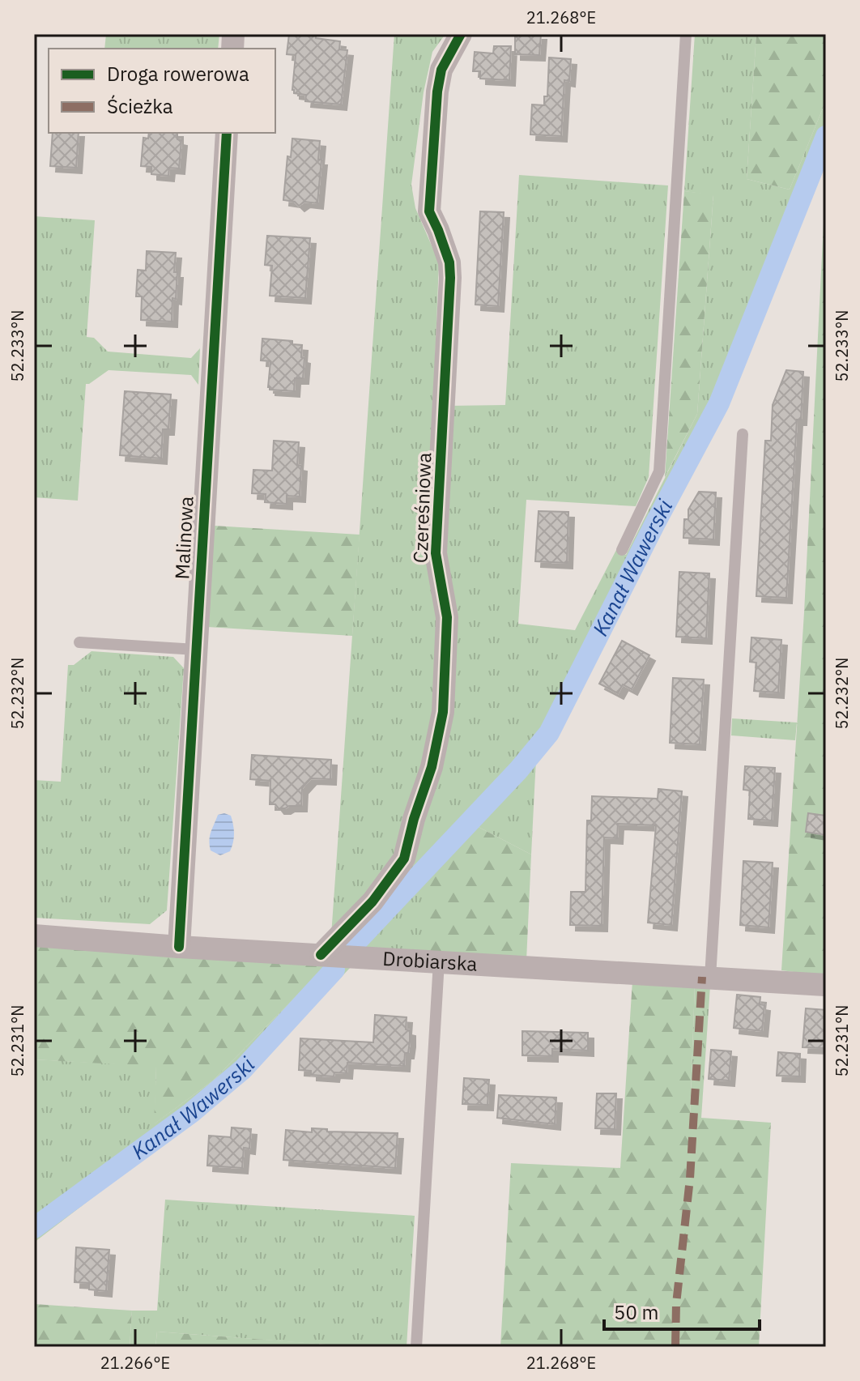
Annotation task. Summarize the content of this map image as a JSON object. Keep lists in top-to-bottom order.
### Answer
{
  "streets": {
    "street": ["Czereśniowa", "Malinowa", "Drobiarska"]
  },
  "crossings": [
    ["Czereśniowa", "Drobiarska"],
    ["Malinowa", "Drobiarska"]
  ],
  "water": ["Kanał Wawerski"],
  "legend": ["Droga rowerowa", "Ścieżka"],
  "scale_bar": "50 m",
  "coordinates": [
    "21.268°E",
    "52.233°N",
    "52.232°N",
    "52.231°N",
    "21.266°E"
  ]
}
